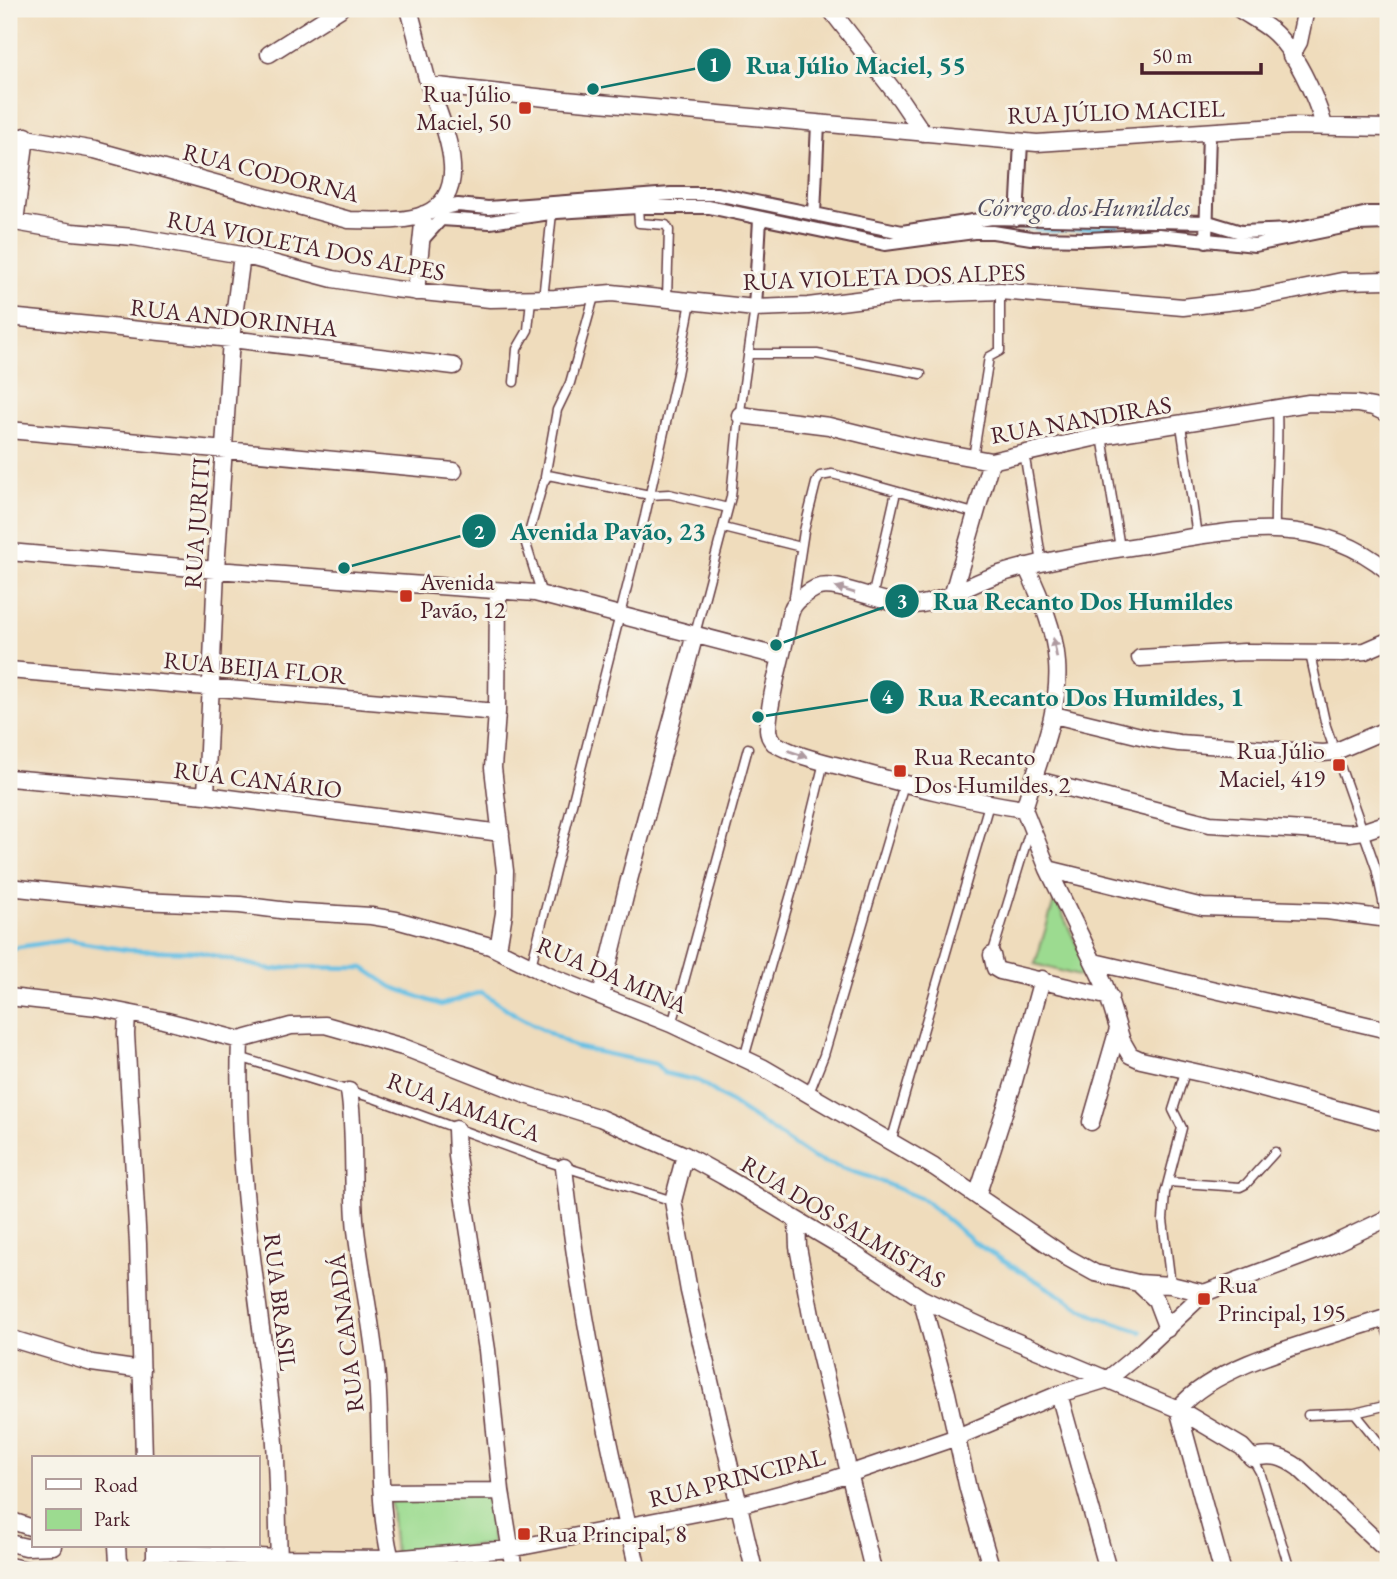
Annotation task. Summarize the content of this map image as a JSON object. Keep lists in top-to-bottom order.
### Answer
{
  "streets": {
    "street": [
      "RUA JÚLIO MACIEL",
      "RUA CODORNA",
      "RUA VIOLETA DOS ALPES",
      "RUA ANDORINHA",
      "RUA NANDIRAS",
      "RUA JURITI",
      "RUA BEIJA FLOR",
      "RUA CANÁRIO",
      "RUA DA MINA",
      "RUA DOS SALMISTAS",
      "RUA BRASIL",
      "RUA CANADÁ",
      "RUA PRINCIPAL"
    ],
    "lane": ["RUA JAMAICA"]
  },
  "crossings": [
    ["RUA VIOLETA DOS ALPES", "RUA JURITI"],
    ["RUA ANDORINHA", "RUA JURITI"],
    ["RUA JURITI", "RUA BEIJA FLOR"],
    ["RUA JURITI", "RUA CANÁRIO"],
    ["RUA JAMAICA", "RUA BRASIL"],
    ["RUA JAMAICA", "RUA CANADÁ"],
    ["RUA DOS SALMISTAS", "RUA BRASIL"],
    ["RUA DOS SALMISTAS", "RUA PRINCIPAL"],
    ["RUA BRASIL", "RUA PRINCIPAL"],
    ["RUA CANADÁ", "RUA PRINCIPAL"]
  ],
  "water": ["Córrego dos Humildes"],
  "places": {
    "other": [
      "Rua Júlio Maciel, 55",
      "Avenida Pavão, 23",
      "Rua Recanto Dos Humildes",
      "Rua Recanto Dos Humildes, 1"
    ],
    "transit": [
      "Rua Júlio Maciel, 50",
      "Avenida Pavão, 12",
      "Rua Júlio Maciel, 419",
      "Rua Recanto Dos Humildes, 2",
      "Rua Principal, 195",
      "Rua Principal, 8"
    ]
  },
  "legend": ["Road", "Park"],
  "scale_bar": "50 m"
}
